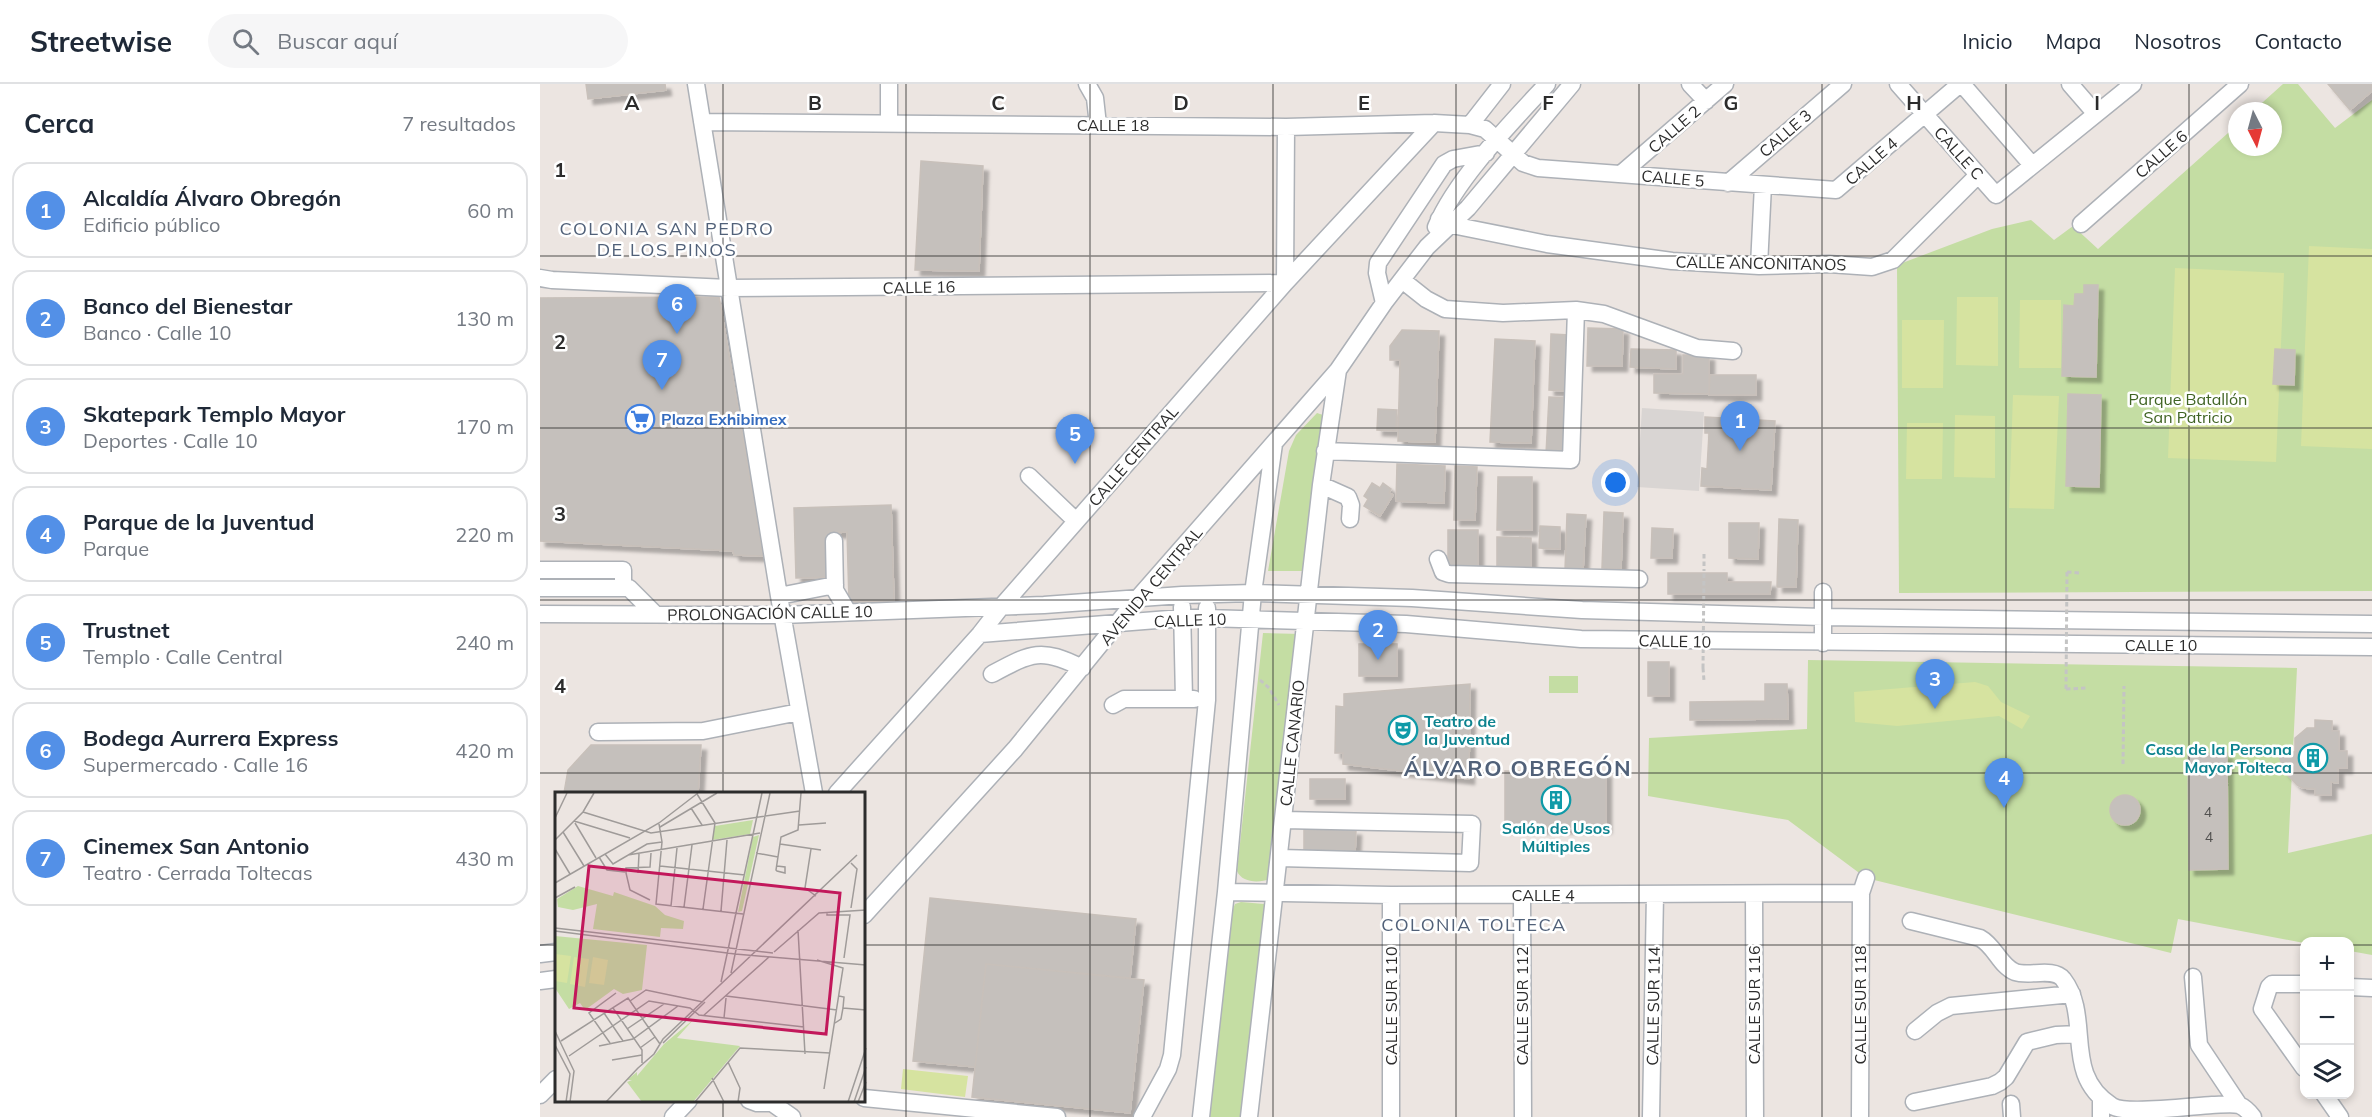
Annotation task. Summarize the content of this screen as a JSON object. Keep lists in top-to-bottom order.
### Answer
{
  "streets": {
    "street": [
      "CALLE 18",
      "CALLE 2",
      "CALLE 3",
      "CALLE C",
      "CALLE 6",
      "CALLE 4",
      "CALLE 5",
      "CALLE ANCONITANOS",
      "CALLE 16",
      "CALLE CENTRAL",
      "AVENIDA CENTRAL",
      "PROLONGACIÓN CALLE 10",
      "CALLE 10",
      "CALLE CANARIO",
      "CALLE SUR 116",
      "CALLE SUR 118",
      "CALLE SUR 110",
      "CALLE SUR 112",
      "CALLE SUR 114"
    ]
  },
  "crossings": [
    ["CALLE 18", "CALLE 5"],
    ["CALLE 18", "CALLE CENTRAL"],
    ["CALLE 18", "AVENIDA CENTRAL"],
    ["CALLE 2", "CALLE 5"],
    ["CALLE 3", "CALLE 5"],
    ["CALLE C", "CALLE 4"],
    ["CALLE C", "CALLE ANCONITANOS"],
    ["CALLE 4", "CALLE 5"],
    ["CALLE 4", "CALLE CANARIO"],
    ["CALLE 4", "CALLE SUR 116"],
    ["CALLE 4", "CALLE SUR 118"],
    ["CALLE 4", "CALLE SUR 110"],
    ["CALLE 4", "CALLE SUR 112"],
    ["CALLE 4", "CALLE SUR 114"],
    ["CALLE 5", "AVENIDA CENTRAL"],
    ["CALLE ANCONITANOS", "AVENIDA CENTRAL"],
    ["CALLE 16", "CALLE CENTRAL"],
    ["CALLE CENTRAL", "PROLONGACIÓN CALLE 10"],
    ["CALLE CENTRAL", "CALLE 10"],
    ["AVENIDA CENTRAL", "CALLE 10"],
    ["AVENIDA CENTRAL", "CALLE CANARIO"],
    ["PROLONGACIÓN CALLE 10", "CALLE 10"],
    ["CALLE 10", "CALLE CANARIO"]
  ],
  "districts": ["COLONIA SAN PEDRO DE LOS PINOS", "ÁLVARO OBREGÓN", "COLONIA TOLTECA"],
  "parks": ["Parque Batallón San Patricio"],
  "places": {
    "supermarket": ["Plaza Exhibimex"],
    "theatre": ["Teatro de la Juventud"],
    "building": ["Casa de la Persona Mayor Tolteca", "Salón de Usos Múltiples"]
  },
  "house_numbers": ["4", "4"],
  "north": "bottom",
  "page": {
    "header": "Streetwise",
    "search": "Buscar aquí",
    "nav": [
      "Inicio",
      "Mapa",
      "Nosotros",
      "Contacto"
    ],
    "heading": ["Cerca", "7 resultados"],
    "list": [
      {
        "mark": "1",
        "name": "Alcaldía Álvaro Obregón",
        "note": "Edificio público",
        "value": "60 m"
      },
      {
        "mark": "2",
        "name": "Banco del Bienestar",
        "note": "Banco · Calle 10",
        "value": "130 m"
      },
      {
        "mark": "3",
        "name": "Skatepark Templo Mayor",
        "note": "Deportes · Calle 10",
        "value": "170 m"
      },
      {
        "mark": "4",
        "name": "Parque de la Juventud",
        "note": "Parque",
        "value": "220 m"
      },
      {
        "mark": "5",
        "name": "Trustnet",
        "note": "Templo · Calle Central",
        "value": "240 m"
      },
      {
        "mark": "6",
        "name": "Bodega Aurrera Express",
        "note": "Supermercado · Calle 16",
        "value": "420 m"
      },
      {
        "mark": "7",
        "name": "Cinemex San Antonio",
        "note": "Teatro · Cerrada Toltecas",
        "value": "430 m"
      }
    ],
    "pins": [
      "6",
      "7",
      "1",
      "5",
      "2",
      "3",
      "4"
    ],
    "map_buttons": ["+", "−"]
  },
  "grid": {
    "columns": [
      "A",
      "B",
      "C",
      "D",
      "E",
      "F",
      "G",
      "H",
      "I"
    ],
    "rows": [
      "1",
      "2",
      "3",
      "4"
    ]
  }
}
